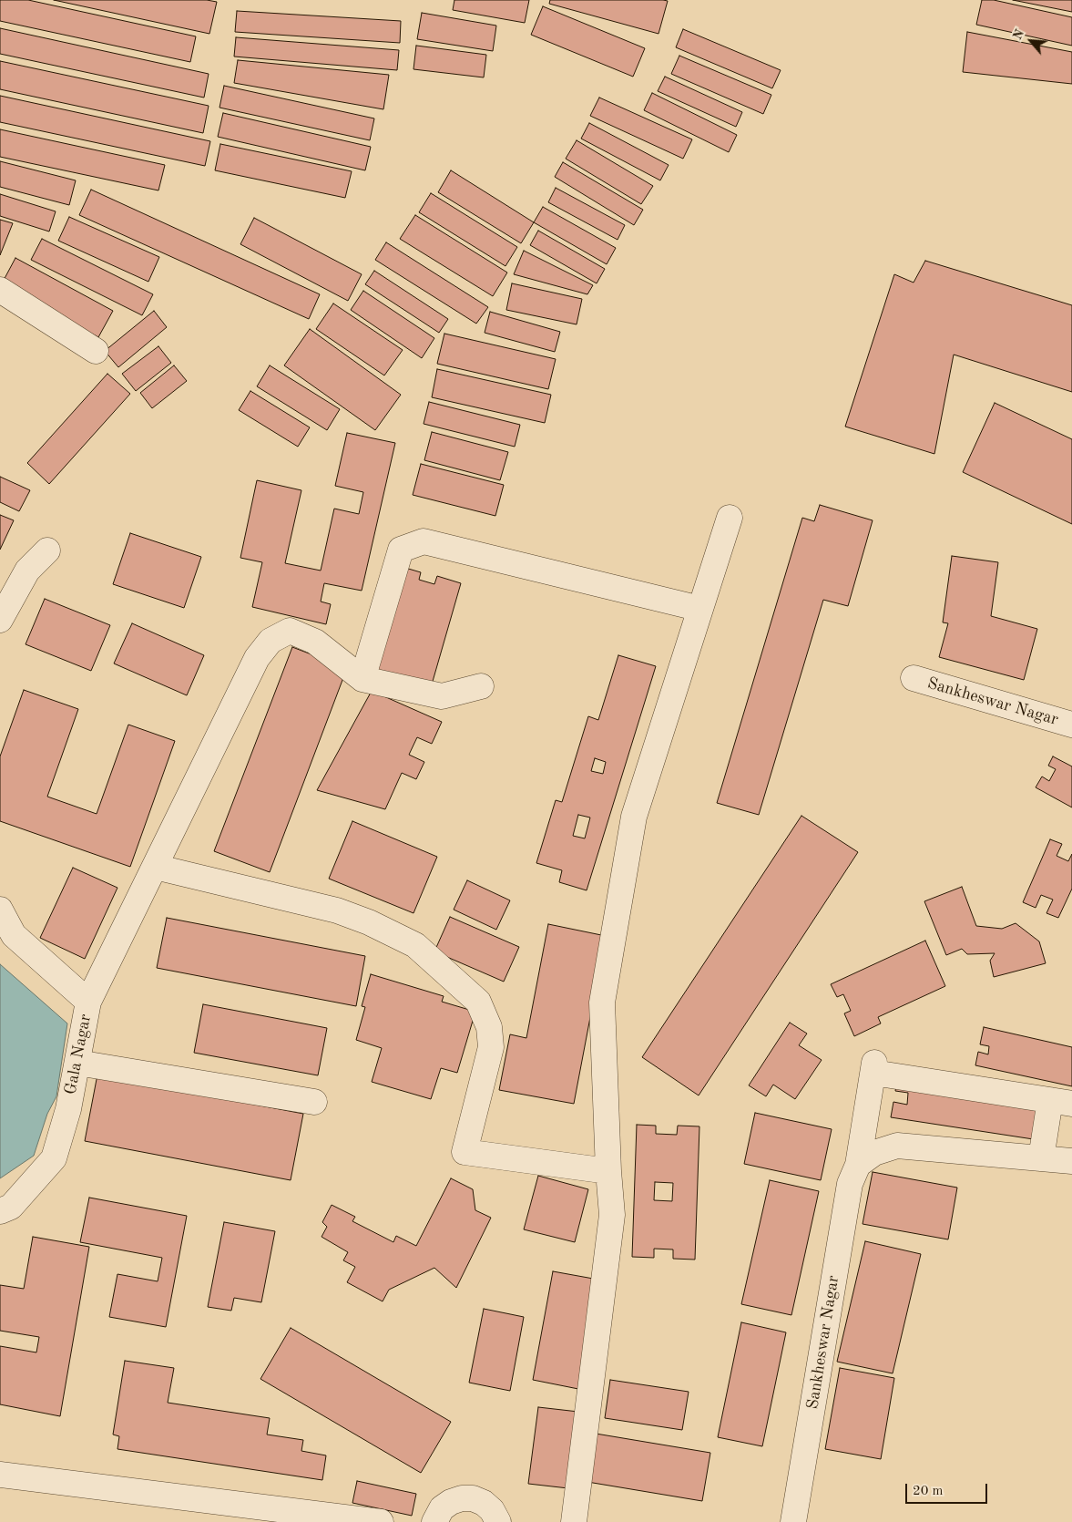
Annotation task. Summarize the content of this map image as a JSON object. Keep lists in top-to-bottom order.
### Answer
{
  "streets": {
    "street": ["Sankheswar Nagar", "Gala Nagar"]
  },
  "scale_bar": "20 m",
  "north": "top left"
}
